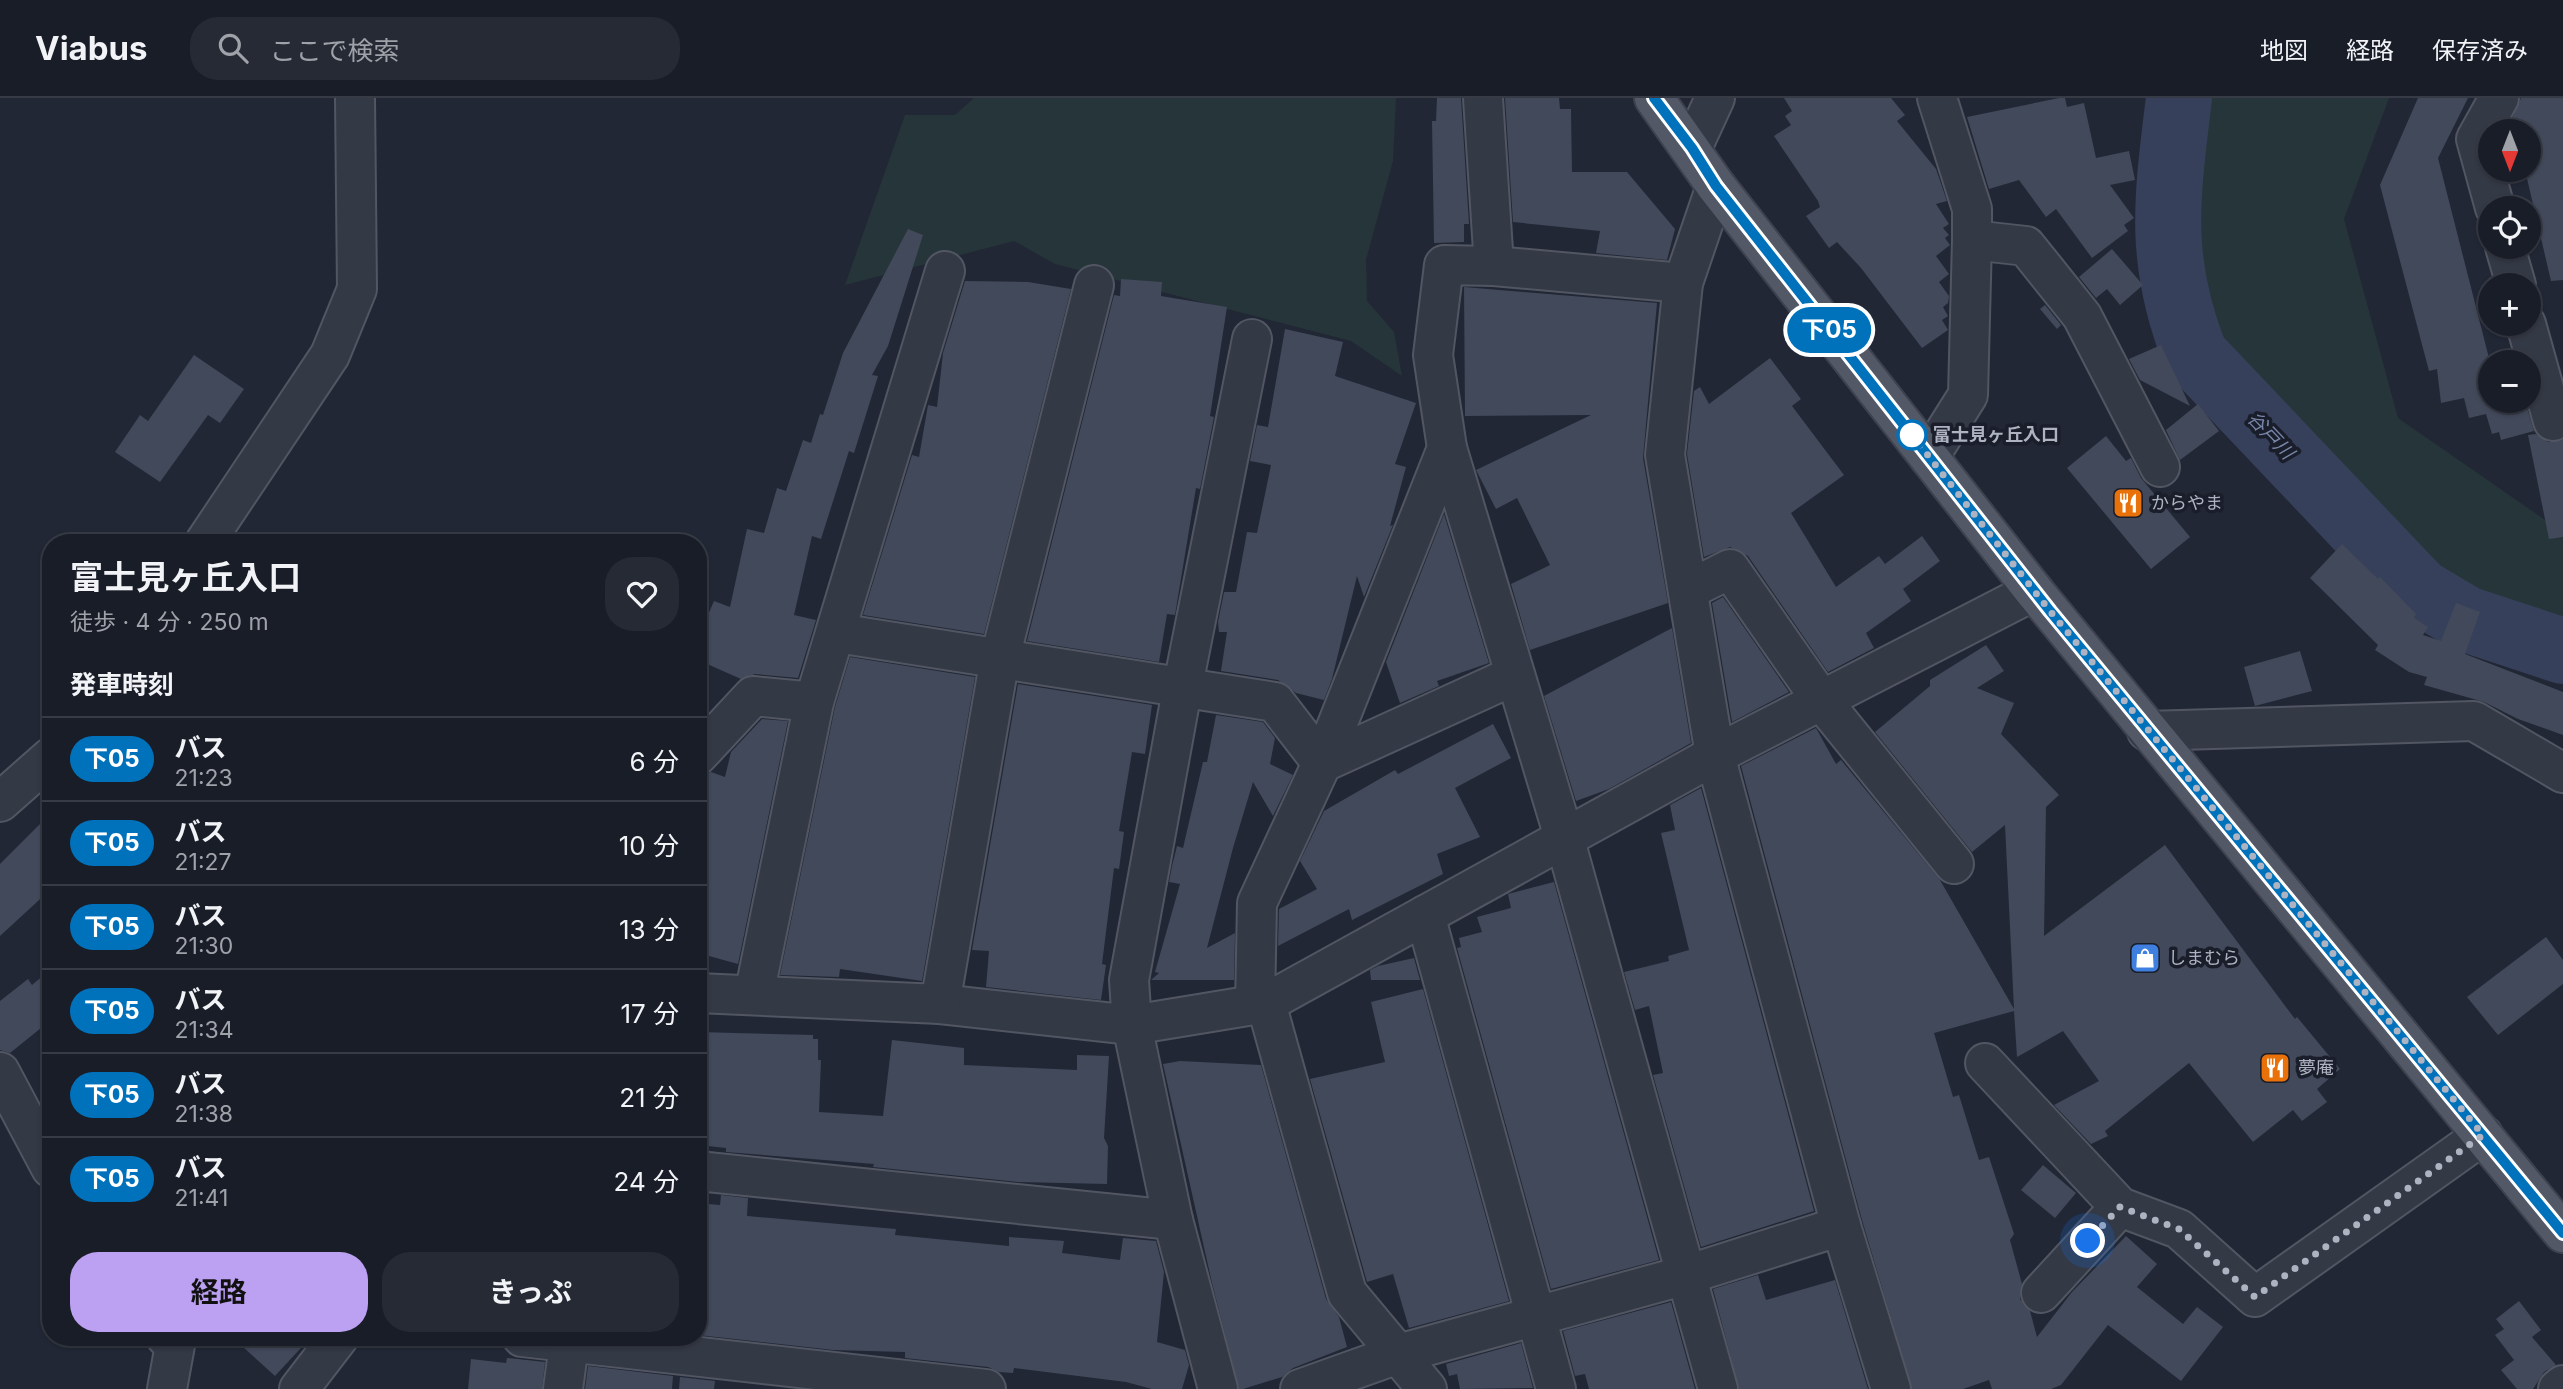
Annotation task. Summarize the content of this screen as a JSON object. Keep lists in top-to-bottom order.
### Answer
{
  "water": ["谷戸川"],
  "places": {
    "other": ["富士見ヶ丘入口"],
    "restaurant": ["からやま", "夢庵"],
    "shop": ["しまむら"]
  },
  "lines": ["bus line 下05"],
  "north": "bottom",
  "page": {
    "header": "Viabus",
    "search": "ここで検索",
    "nav": ["地図", "経路", "保存済み"],
    "on_map": "下05",
    "map_buttons": ["+", "−"],
    "heading": [
      ["富士見ヶ丘入口", "徒歩 · 4 分 · 250 m"],
      "発車時刻"
    ],
    "list": [
      {
        "mark": "下05",
        "name": "バス",
        "note": "21:23",
        "value": "6 分"
      },
      {
        "mark": "下05",
        "name": "バス",
        "note": "21:27",
        "value": "10 分"
      },
      {
        "mark": "下05",
        "name": "バス",
        "note": "21:30",
        "value": "13 分"
      },
      {
        "mark": "下05",
        "name": "バス",
        "note": "21:34",
        "value": "17 分"
      },
      {
        "mark": "下05",
        "name": "バス",
        "note": "21:38",
        "value": "21 分"
      },
      {
        "mark": "下05",
        "name": "バス",
        "note": "21:41",
        "value": "24 分"
      }
    ],
    "buttons": ["経路", "きっぷ"]
  }
}
